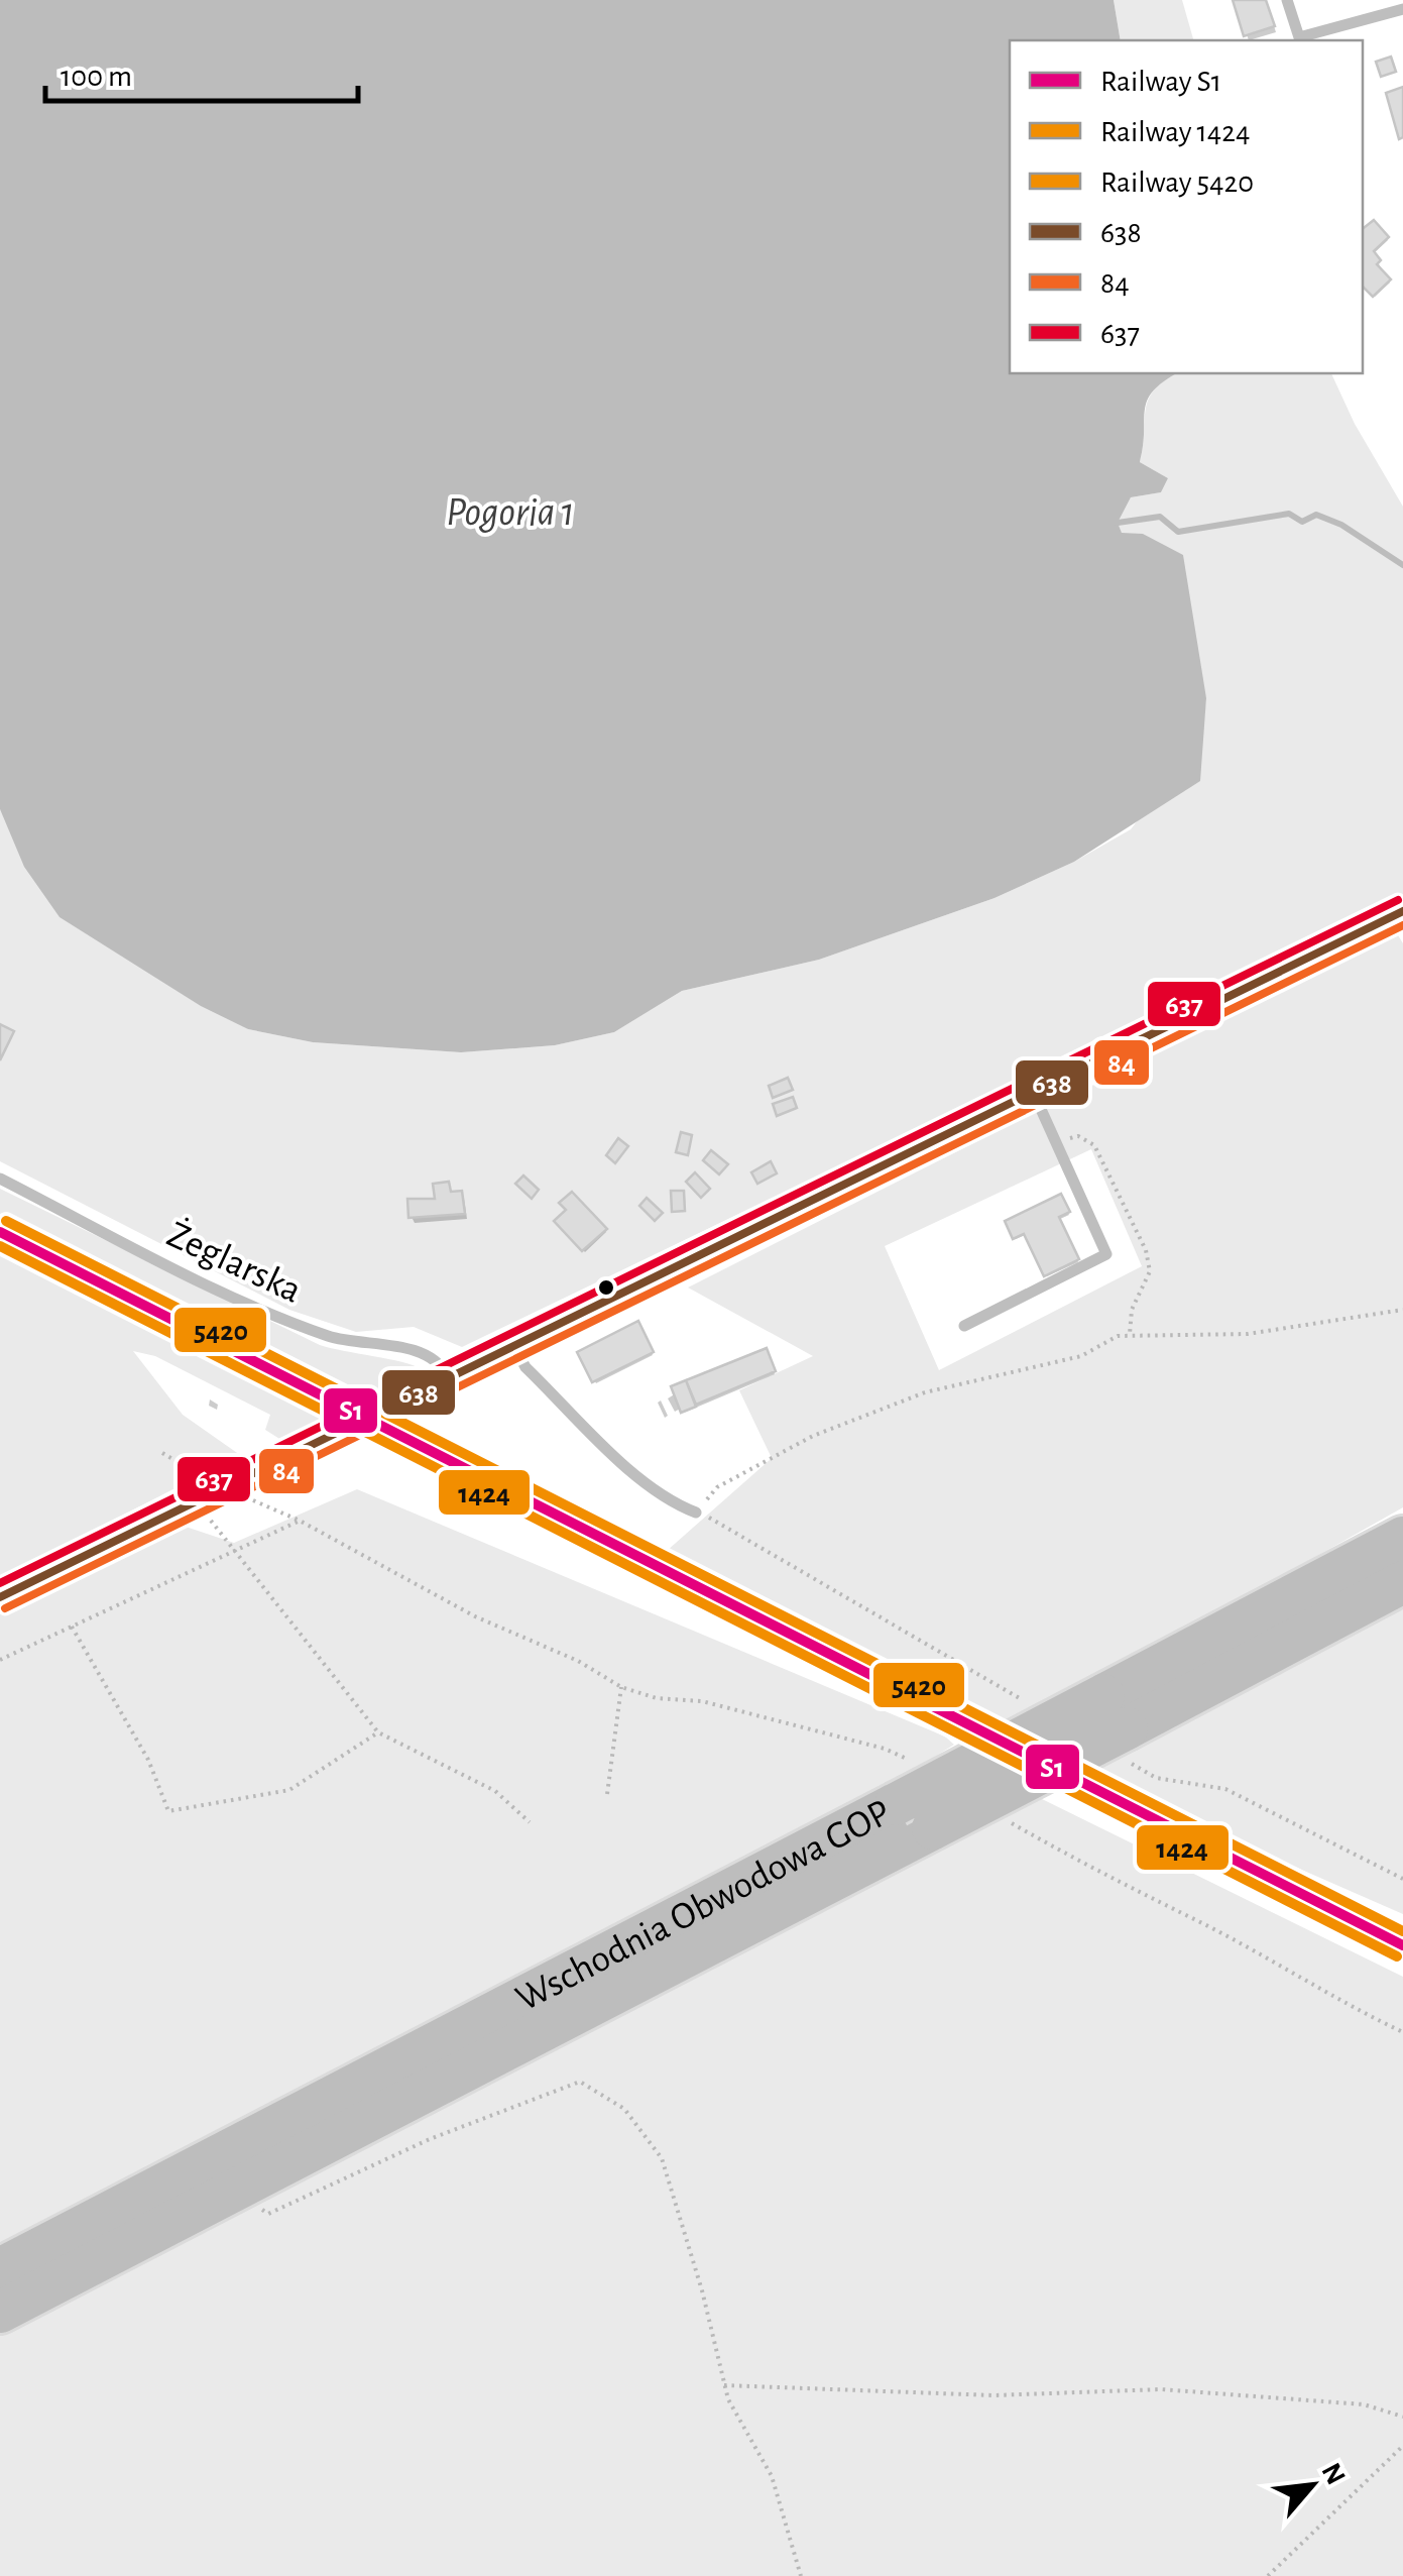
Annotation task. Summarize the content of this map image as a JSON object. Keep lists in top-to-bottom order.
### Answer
{
  "streets": {
    "highway": ["Wschodnia Obwodowa GOP"],
    "lane": ["Żeglarska"]
  },
  "water": ["Pogoria 1"],
  "lines": [
    "transit line 637",
    "transit line 638",
    "transit line 84",
    "rail line 5420",
    "rail line S1",
    "rail line 1424"
  ],
  "legend": [
    "Railway S1",
    "Railway 1424",
    "Railway 5420",
    "638",
    "84",
    "637"
  ],
  "scale_bar": "100 m",
  "north": "top right"
}
